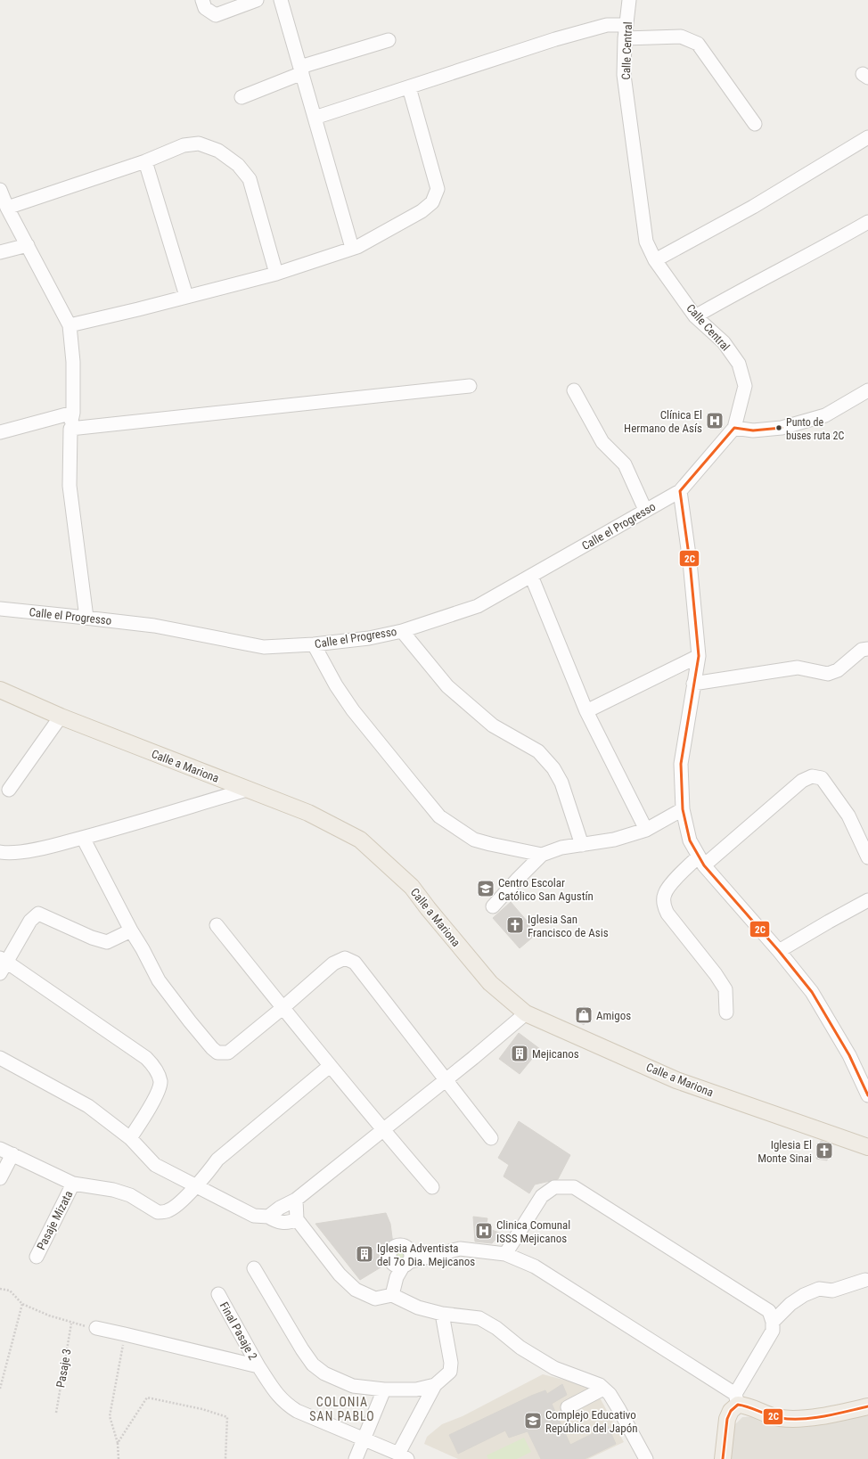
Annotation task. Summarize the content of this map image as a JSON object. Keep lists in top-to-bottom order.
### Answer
{
  "streets": {
    "main road": ["Calle a Mariona"],
    "street": [
      "Calle Central",
      "Calle el Progresso",
      "Pasaje Mizata",
      "Final Pasaje 2"
    ],
    "path": ["Pasaje 3"]
  },
  "crossings": [
    ["Calle Central", "Calle el Progresso"]
  ],
  "districts": ["COLONIA SAN PABLO"],
  "places": {
    "hospital": ["Clínica El Hermano de Asís", "Clinica Comunal ISSS Mejicanos"],
    "other": ["Punto de buses ruta 2C"],
    "school or university": ["Centro Escolar Católico San Agustín", "Complejo Educativo República del Japón"],
    "church": ["Iglesia San Francisco de Asis", "Iglesia El Monte Sinai"],
    "shop": ["Amigos"],
    "building": ["Mejicanos", "Iglesia Adventista del 7o Dia. Mejicanos"]
  },
  "lines": ["transit line 2C"]
}
